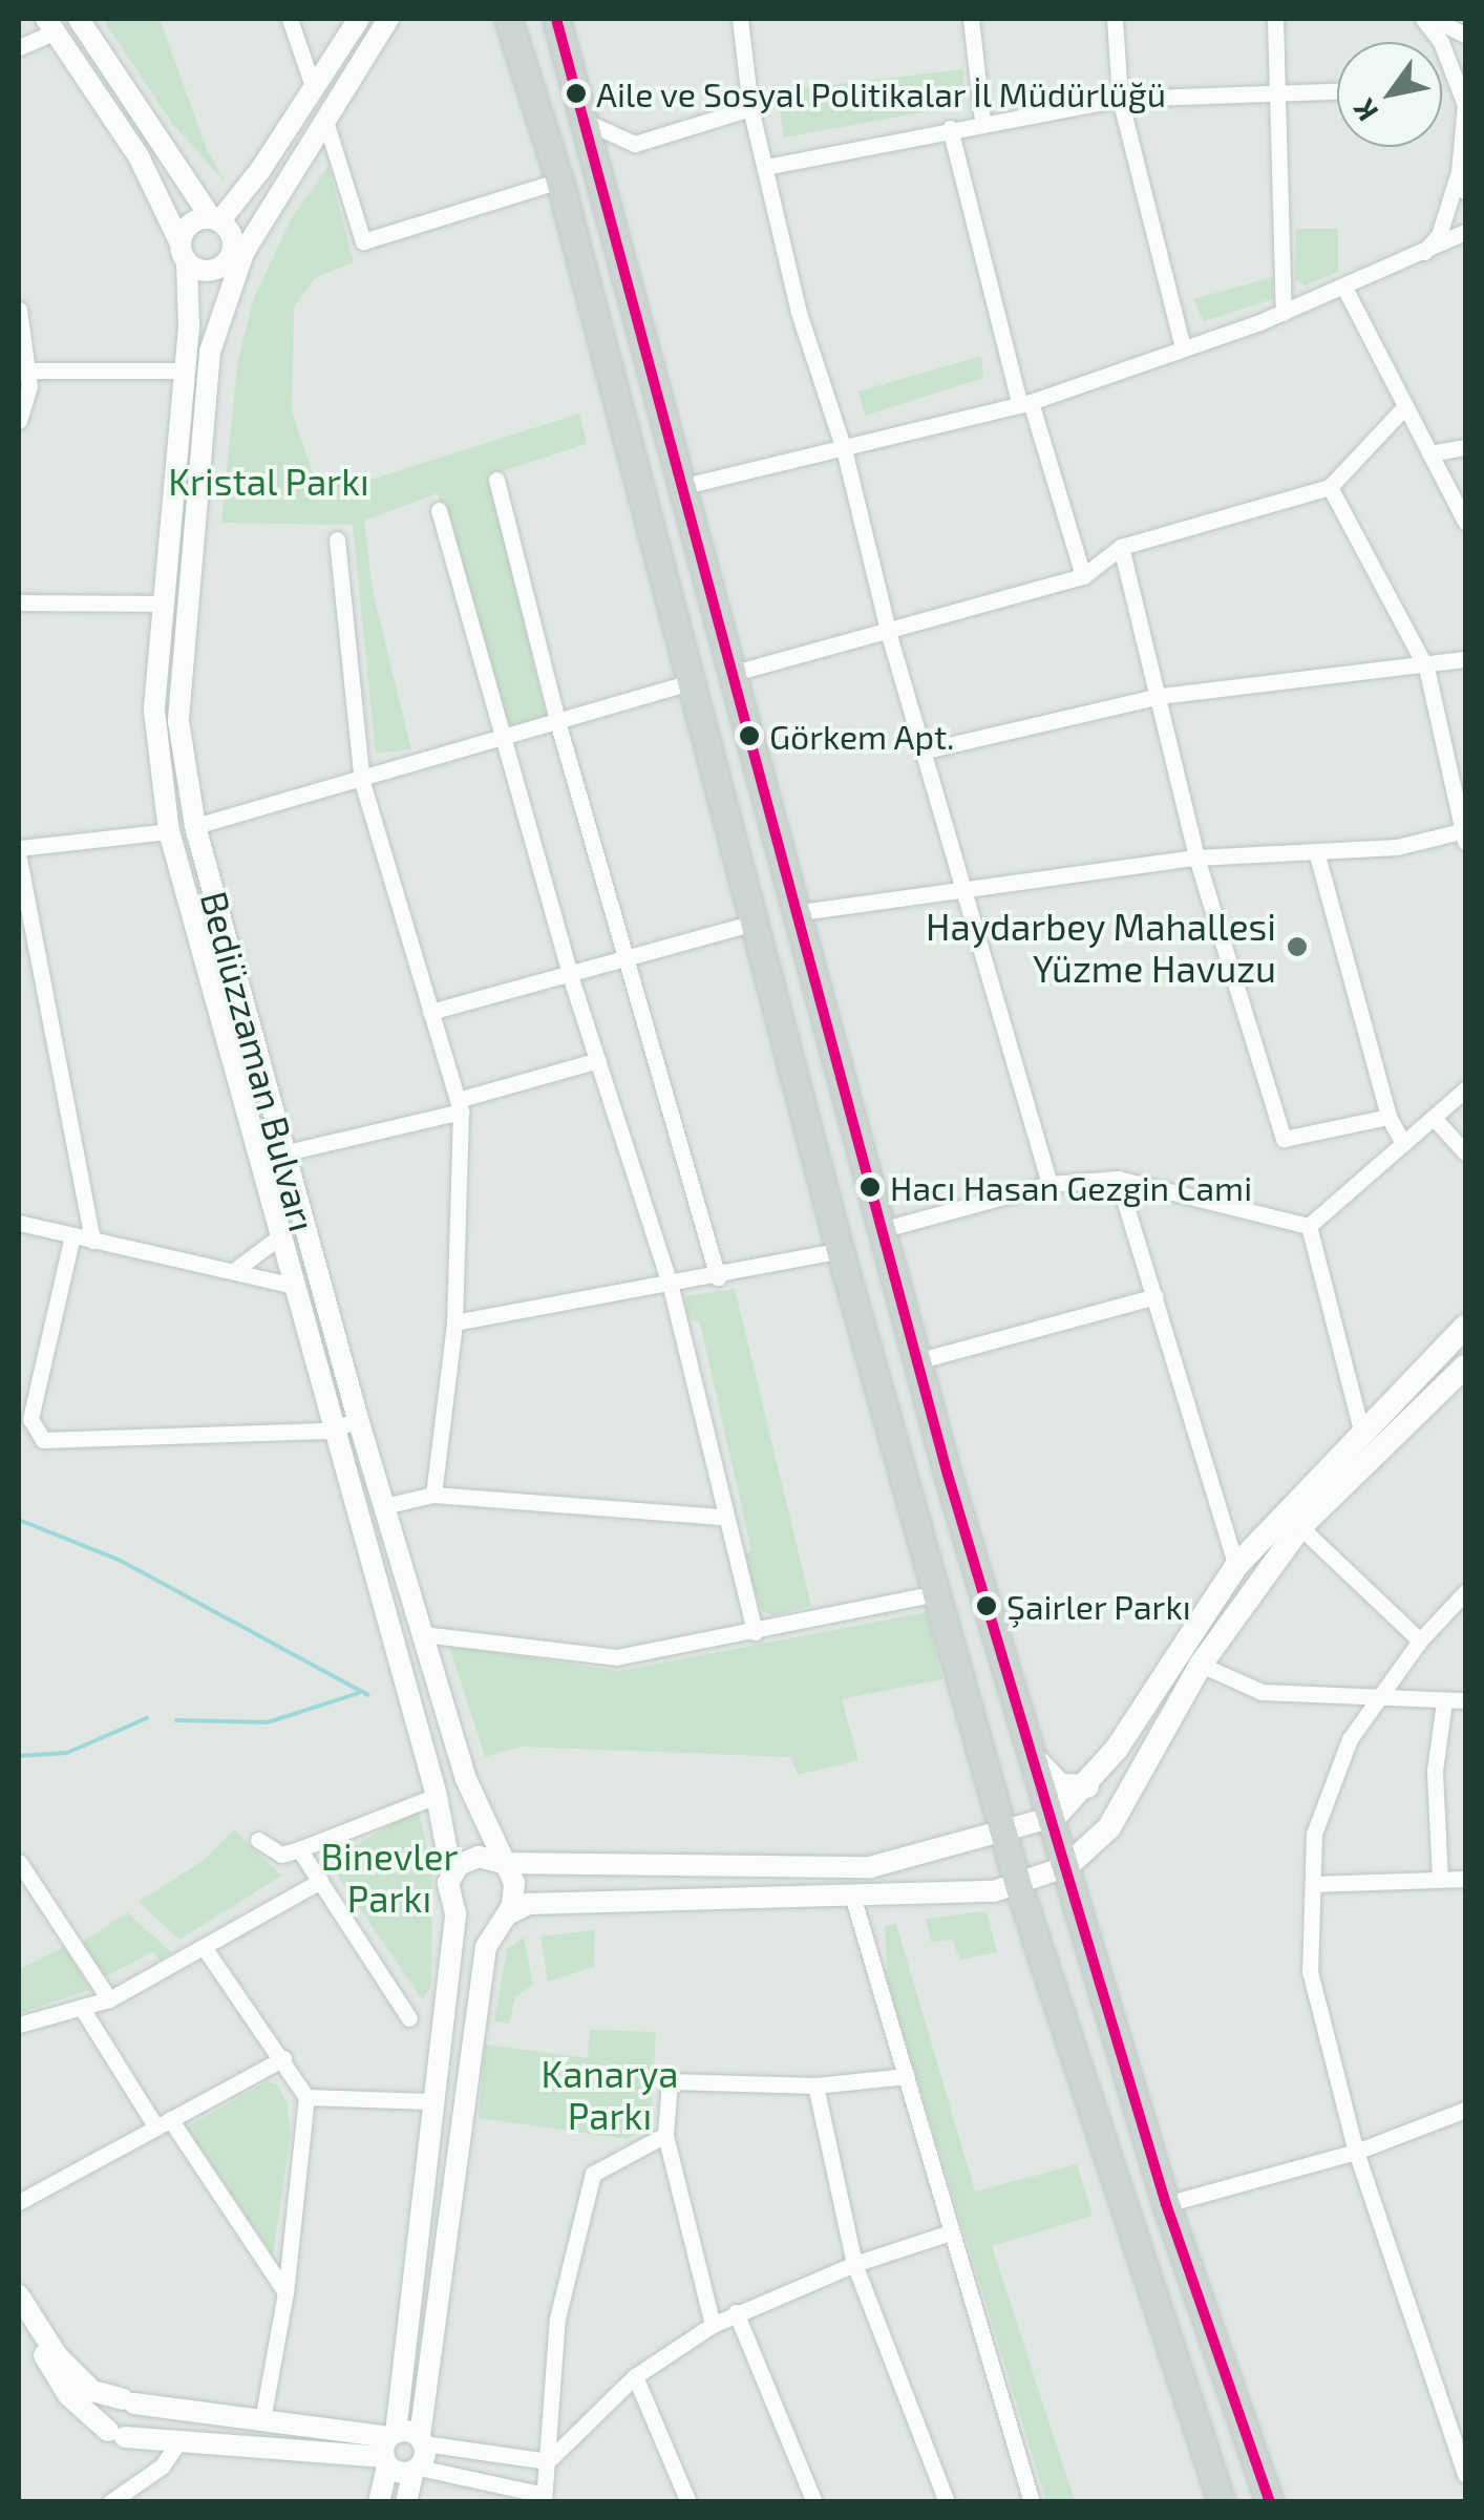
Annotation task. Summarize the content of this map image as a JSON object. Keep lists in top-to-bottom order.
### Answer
{
  "streets": {
    "street": ["Bediüzzaman Bulvarı"]
  },
  "parks": ["Kristal Parkı", "Binevler Parkı", "Kanarya Parkı"],
  "places": [
    "Aile ve Sosyal Politikalar İl Müdürlüğü",
    "Görkem Apt.",
    "Haydarbey Mahallesi Yüzme Havuzu",
    "Hacı Hasan Gezgin Cami",
    "Şairler Parkı"
  ],
  "north": "bottom left"
}
